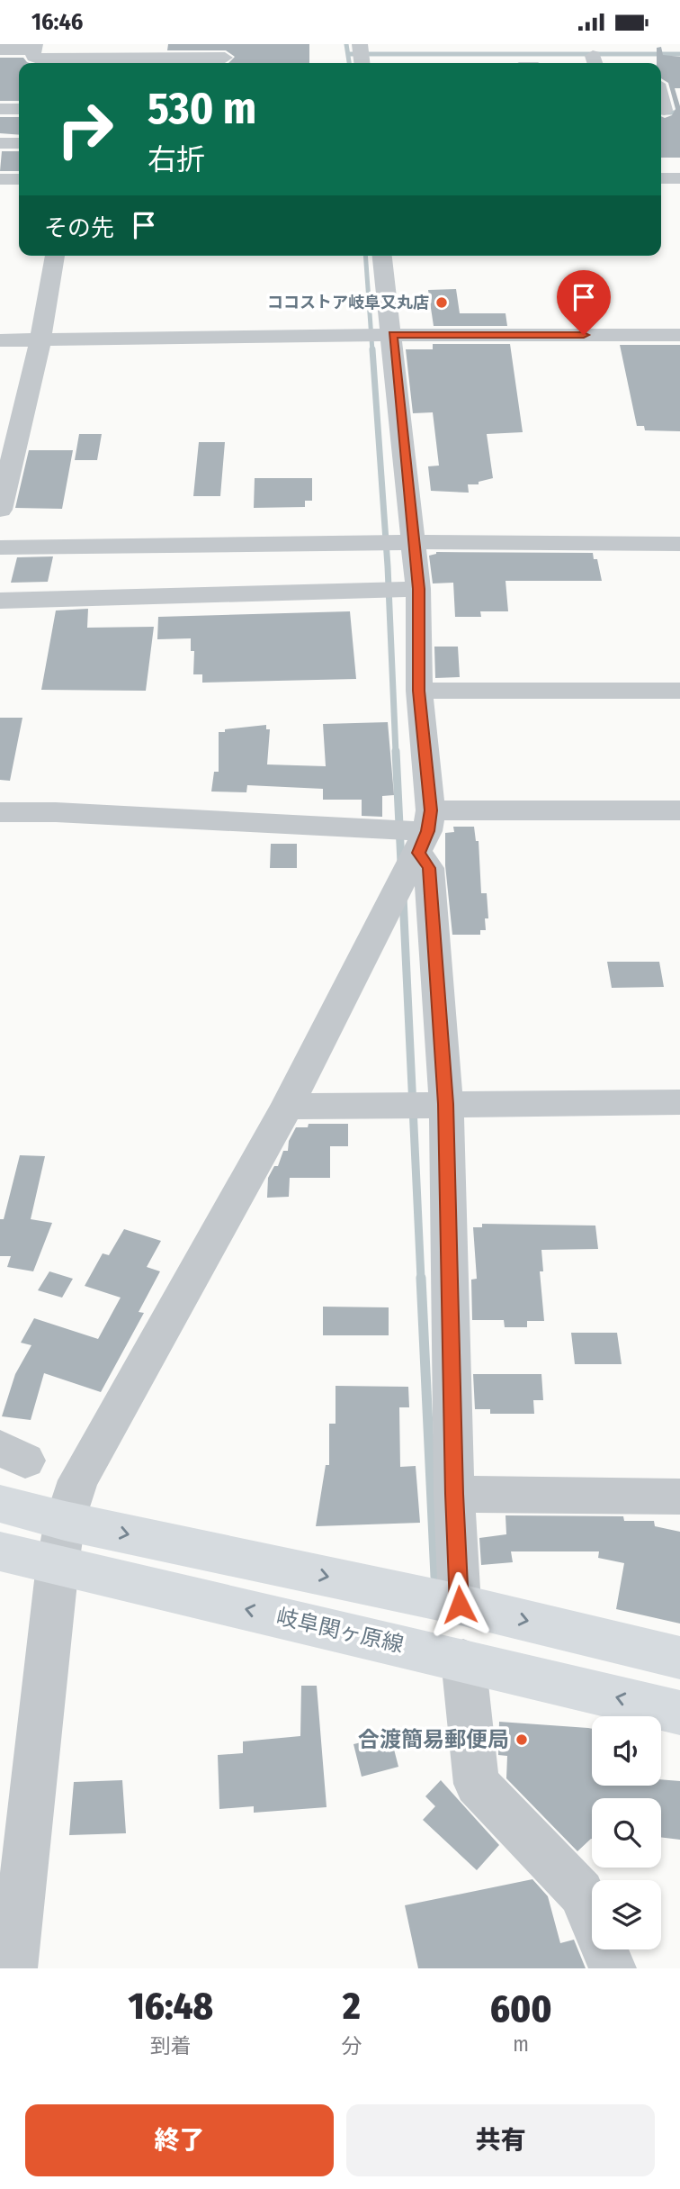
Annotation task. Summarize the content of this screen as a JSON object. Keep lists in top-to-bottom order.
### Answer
{
  "streets": {
    "main road": ["岐阜関ヶ原線"]
  },
  "places": ["ココストア岐阜又丸店", "合渡簡易郵便局"],
  "page": {
    "status": "16:46",
    "turn": ["530 m", "右折"],
    "then": "その先",
    "eta": [
      "16:48",
      "到着",
      "2",
      "分",
      "600",
      "m"
    ],
    "buttons": ["終了", "共有"]
  }
}
